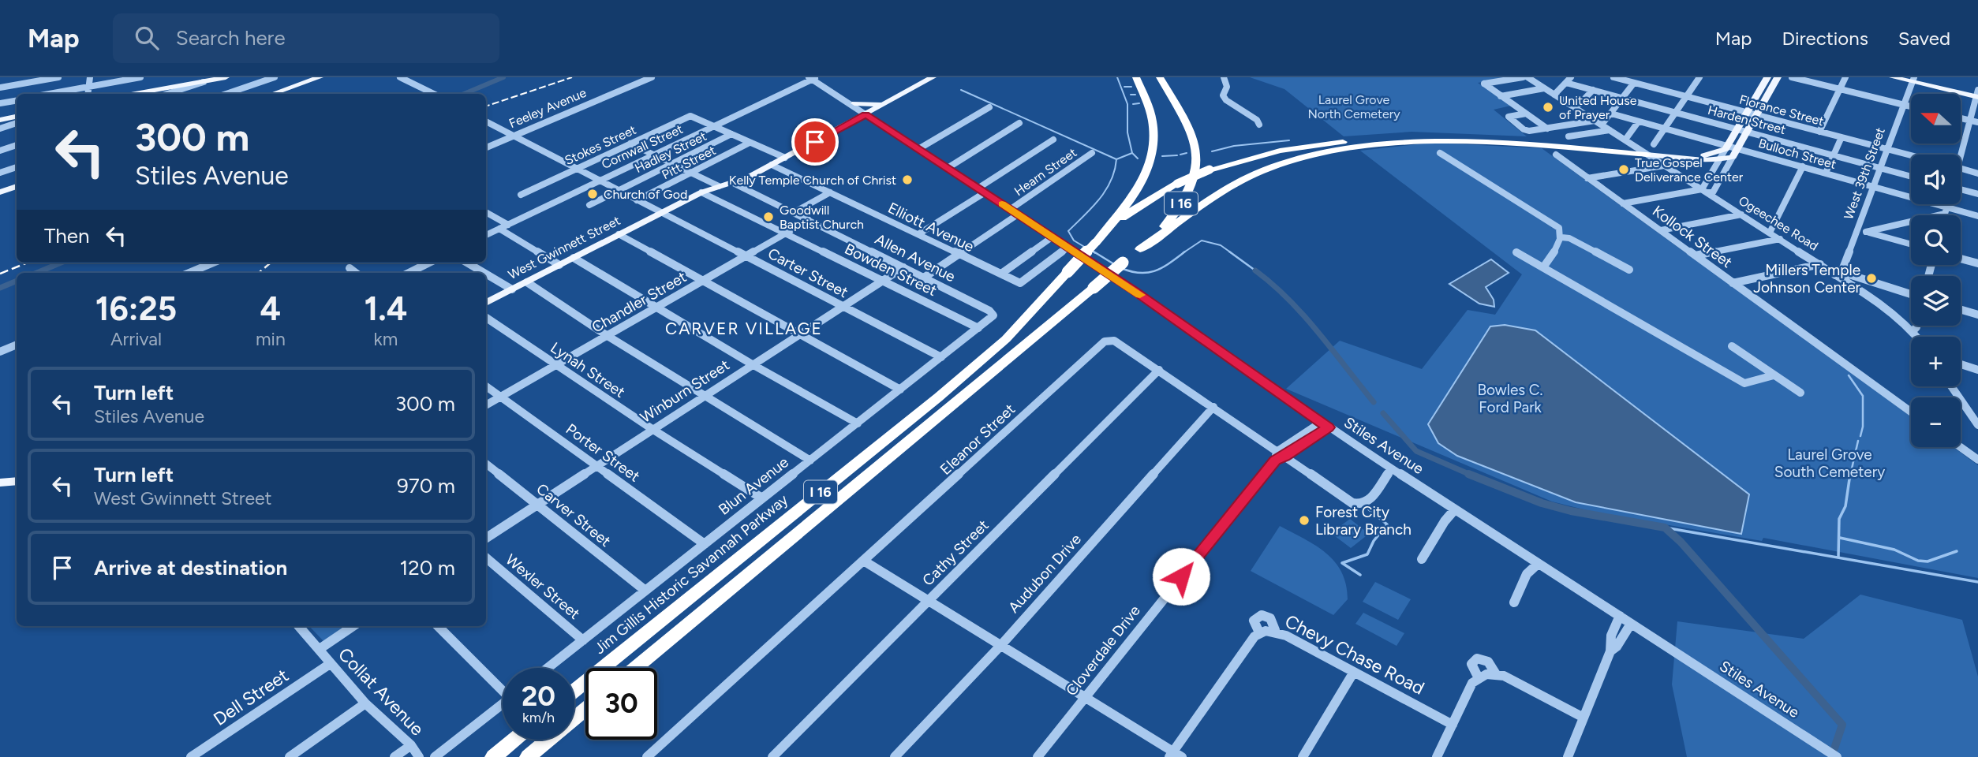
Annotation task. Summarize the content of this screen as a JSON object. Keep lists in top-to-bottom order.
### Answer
{
  "streets": {
    "highway": ["I 16", "Jim Gillis Historic Savannah Parkway"],
    "main road": ["West Gwinnett Street"],
    "street": [
      "Feeley Avenue",
      "Florance Street",
      "Harden Street",
      "Stokes Street",
      "Cornwall Street",
      "Hadley Street",
      "Bulloch Street",
      "Pitt Street",
      "Hearn Street",
      "West 39th Street",
      "Ogeechee Road",
      "Elliott Avenue",
      "Kollock Street",
      "Allen Avenue",
      "Bowden Street",
      "Carter Street",
      "Chandler Street",
      "Lynah Street",
      "Winburn Street",
      "Eleanor Street",
      "Stiles Avenue",
      "Porter Street",
      "Blun Avenue",
      "Carver Street",
      "Cathy Street",
      "Audubon Drive",
      "Wexler Street",
      "Cloverdale Drive",
      "Chevy Chase Road",
      "Collat Avenue",
      "Dell Street"
    ]
  },
  "crossings": [
    ["Feeley Avenue", "Carter Street"],
    ["Florance Street", "West 39th Street"],
    ["Harden Street", "West 39th Street"],
    ["Stokes Street", "Cornwall Street"],
    ["Stokes Street", "Carter Street"],
    ["Cornwall Street", "Carter Street"],
    ["Cornwall Street", "Stiles Avenue"],
    ["Hadley Street", "Carter Street"],
    ["Bulloch Street", "West 39th Street"],
    ["Pitt Street", "Carter Street"],
    ["Hearn Street", "Stiles Avenue"],
    ["West 39th Street", "Ogeechee Road"],
    ["Elliott Avenue", "West Gwinnett Street"],
    ["Elliott Avenue", "Stiles Avenue"],
    ["West Gwinnett Street", "Allen Avenue"],
    ["West Gwinnett Street", "Bowden Street"],
    ["West Gwinnett Street", "Carter Street"],
    ["West Gwinnett Street", "Stiles Avenue"],
    ["Allen Avenue", "Chandler Street"],
    ["Allen Avenue", "Winburn Street"],
    ["Allen Avenue", "Blun Avenue"],
    ["Bowden Street", "Chandler Street"],
    ["Bowden Street", "Winburn Street"],
    ["Bowden Street", "Blun Avenue"],
    ["Carter Street", "Chandler Street"],
    ["Carter Street", "Winburn Street"],
    ["Carter Street", "Blun Avenue"],
    ["Chandler Street", "Lynah Street"],
    ["Chandler Street", "Porter Street"],
    ["Lynah Street", "Winburn Street"],
    ["Lynah Street", "Blun Avenue"],
    ["Winburn Street", "Porter Street"],
    ["Winburn Street", "Carver Street"],
    ["Eleanor Street", "Stiles Avenue"],
    ["Eleanor Street", "Cathy Street"],
    ["Eleanor Street", "Audubon Drive"],
    ["Eleanor Street", "Cloverdale Drive"],
    ["Stiles Avenue", "Cloverdale Drive"],
    ["Porter Street", "Blun Avenue"],
    ["Blun Avenue", "Carver Street"],
    ["Blun Avenue", "Wexler Street"],
    ["Collat Avenue", "Dell Street"]
  ],
  "districts": ["CARVER VILLAGE"],
  "parks": ["Laurel Grove North Cemetery", "Bowles C. Ford Park", "Laurel Grove South Cemetery"],
  "places": [
    "United House of Prayer",
    "True Gospel Deliverance Center",
    "Kelly Temple Church of Christ",
    "Church of God",
    "Goodwill Baptist Church",
    "Millers Temple Johnson Center",
    "Forest City Library Branch"
  ],
  "north": "left",
  "page": {
    "header": "Map",
    "search": "Search here",
    "nav": ["Map", "Directions", "Saved"],
    "map_buttons": ["+", "−"],
    "turn": ["300 m", "Stiles Avenue"],
    "then": "Then",
    "eta": [
      "16:25",
      "Arrival",
      "4",
      "min",
      "1.4",
      "km"
    ],
    "list": [
      {
        "name": "Turn left",
        "note": "Stiles Avenue",
        "value": "300 m"
      },
      {
        "name": "Turn left",
        "note": "West Gwinnett Street",
        "value": "970 m"
      },
      {
        "name": "Arrive at destination",
        "value": "120 m"
      }
    ],
    "speed": "20 km/h",
    "limit": "30"
  }
}
